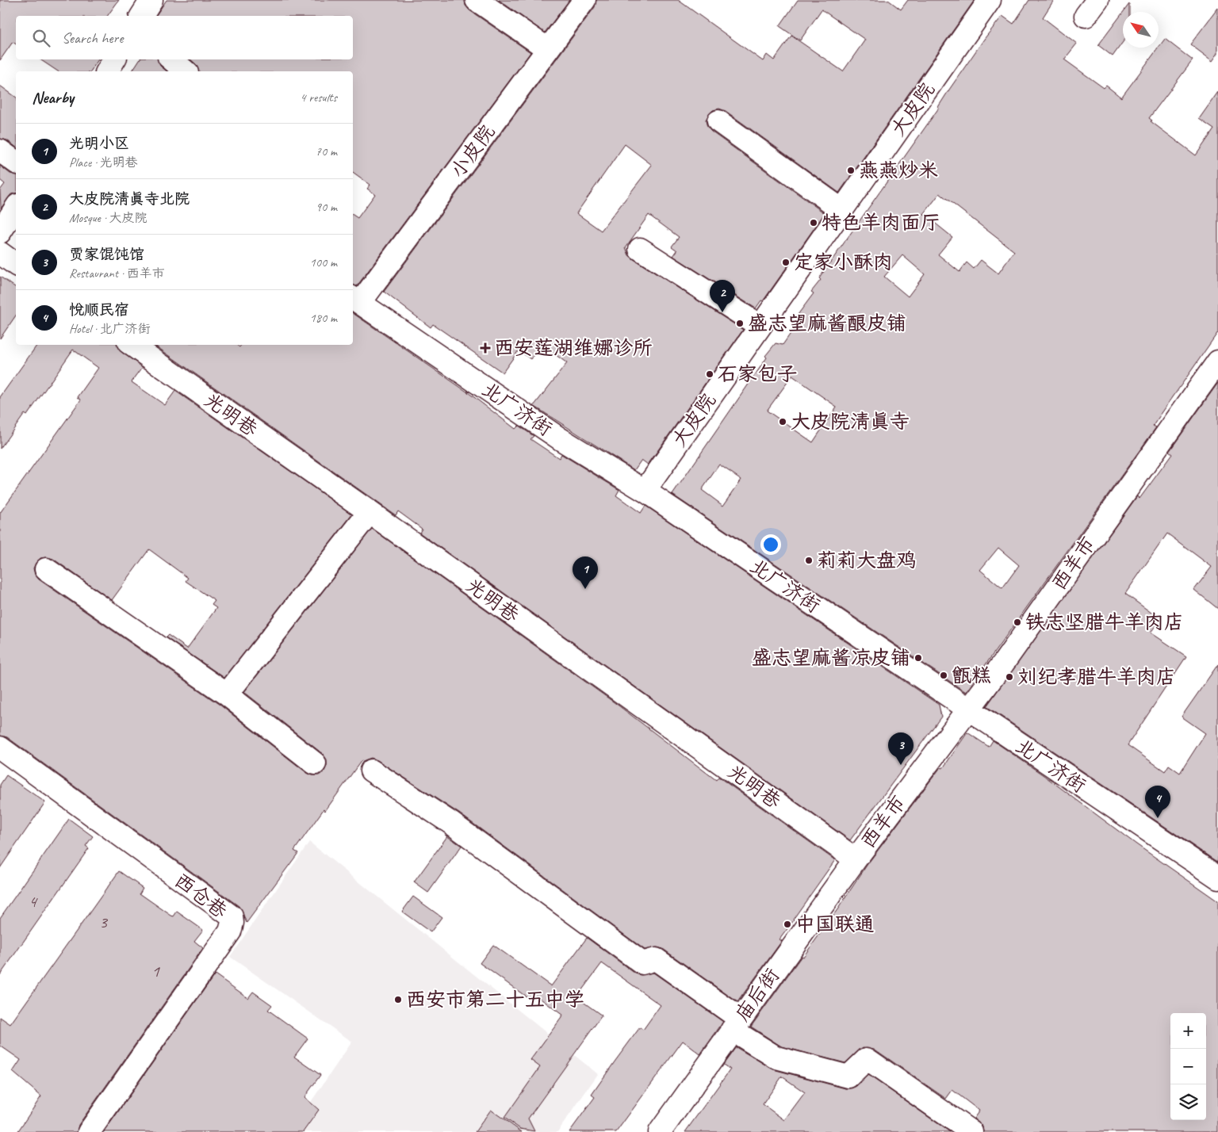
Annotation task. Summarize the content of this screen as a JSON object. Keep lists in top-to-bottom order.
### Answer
{
  "streets": {
    "street": [
      "大皮院",
      "小皮院",
      "北广济街",
      "光明巷",
      "西羊市",
      "西仓巷",
      "庙后街"
    ]
  },
  "crossings": [
    ["大皮院", "北广济街"],
    ["小皮院", "北广济街"],
    ["北广济街", "西羊市"],
    ["光明巷", "西羊市"],
    ["光明巷", "庙后街"],
    ["西羊市", "庙后街"]
  ],
  "places": {
    "other": [
      "燕燕炒米",
      "特色羊肉面厅",
      "定家小酥肉",
      "盛志望麻酱酿皮铺",
      "石家包子",
      "大皮院清真寺",
      "莉莉大盘鸡",
      "铁志坚腊牛羊肉店",
      "盛志望麻酱凉皮铺",
      "甑糕",
      "刘纪孝腊牛羊肉店",
      "中国联通",
      "西安市第二十五中学"
    ],
    "health": ["西安莲湖维娜诊所"]
  },
  "house_numbers": ["4", "3", "1"],
  "north": "top left",
  "page": {
    "search": "Search here",
    "heading": ["Nearby", "4 results"],
    "list": [
      {
        "mark": "1",
        "name": "光明小区",
        "note": "Place · 光明巷",
        "value": "70 m"
      },
      {
        "mark": "2",
        "name": "大皮院清真寺北院",
        "note": "Mosque · 大皮院",
        "value": "90 m"
      },
      {
        "mark": "3",
        "name": "贾家馄饨馆",
        "note": "Restaurant · 西羊市",
        "value": "100 m"
      },
      {
        "mark": "4",
        "name": "悦顺民宿",
        "note": "Hotel · 北广济街",
        "value": "180 m"
      }
    ],
    "pins": [
      "2",
      "1",
      "3",
      "4"
    ],
    "map_buttons": ["+", "−"]
  }
}
